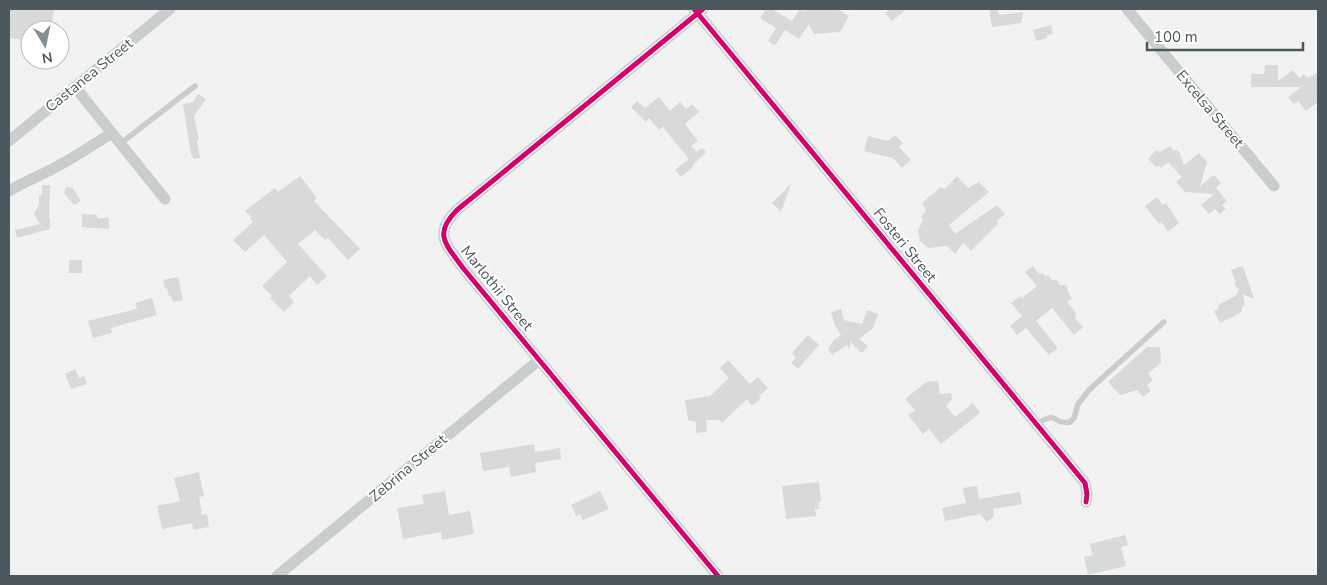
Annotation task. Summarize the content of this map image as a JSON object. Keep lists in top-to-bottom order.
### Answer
{
  "streets": {
    "street": [
      "Castanea Street",
      "Excelsa Street",
      "Fosteri Street",
      "Marlothii Street",
      "Zebrina Street"
    ]
  },
  "crossings": [
    ["Fosteri Street", "Marlothii Street"],
    ["Marlothii Street", "Zebrina Street"]
  ],
  "scale_bar": "100 m",
  "north": "bottom"
}
